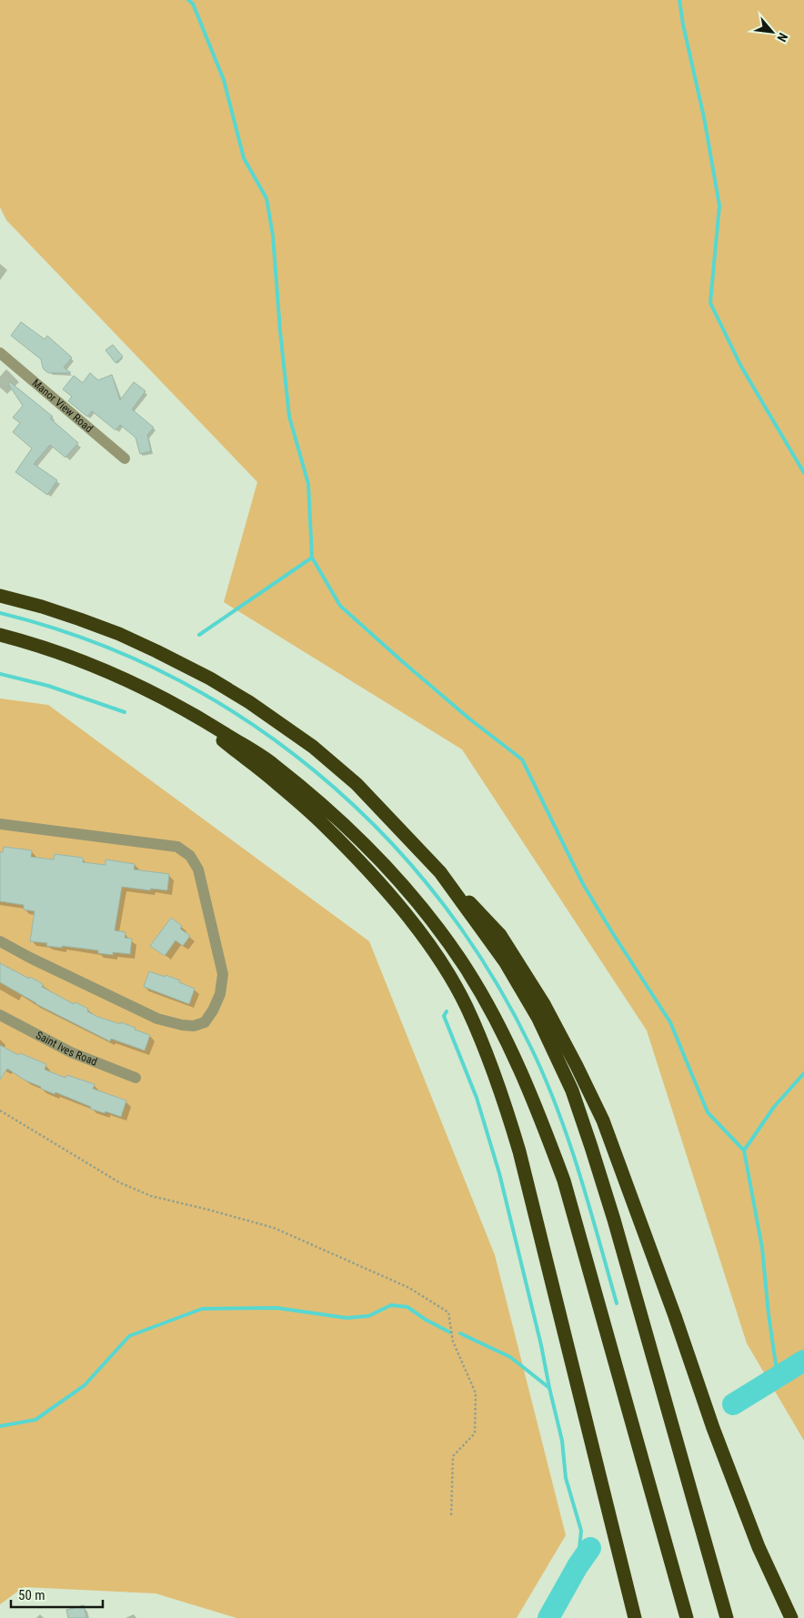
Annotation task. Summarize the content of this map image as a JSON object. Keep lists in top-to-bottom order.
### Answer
{
  "streets": {
    "street": ["Manor View Road", "Saint Ives Road"]
  },
  "scale_bar": "50 m",
  "north": "bottom right"
}
